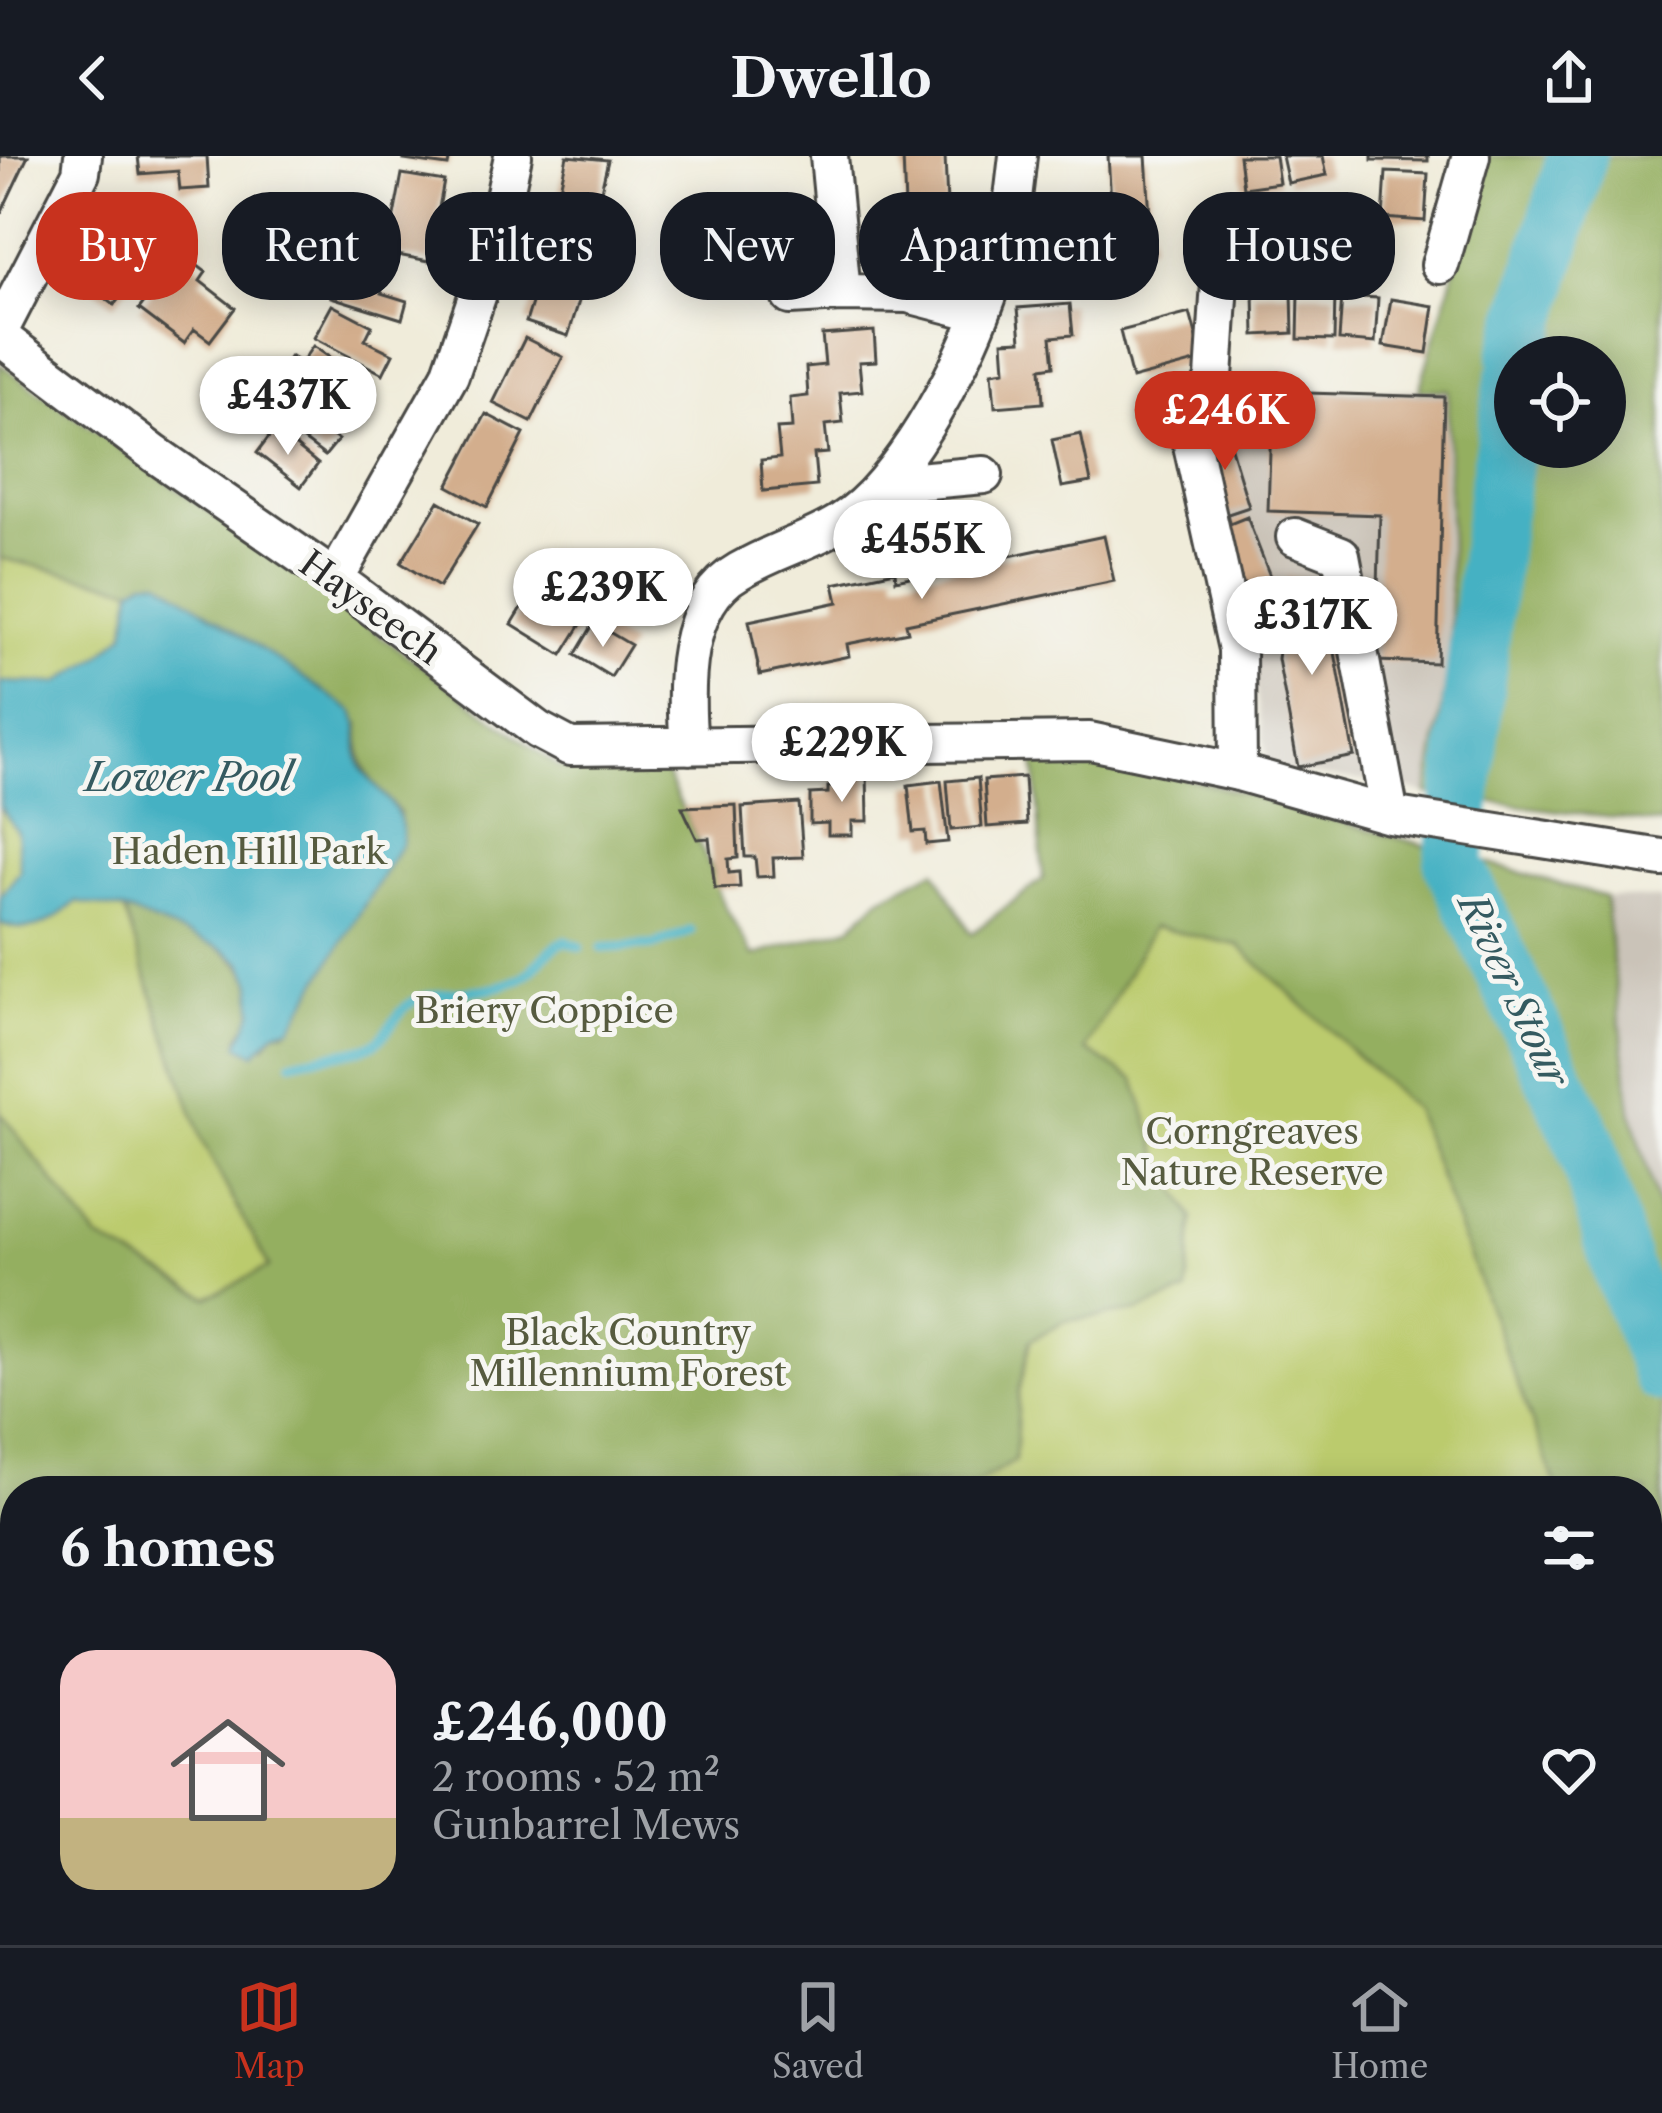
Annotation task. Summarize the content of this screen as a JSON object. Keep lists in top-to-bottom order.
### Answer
{
  "streets": {
    "street": ["Hayseech"]
  },
  "water": ["Lower Pool", "River Stour"],
  "parks": [
    "Haden Hill Park",
    "Briery Coppice",
    "Corngreaves Nature Reserve",
    "Black Country Millennium Forest"
  ],
  "page": {
    "header": "Dwello",
    "chip": [
      "Buy",
      "Rent",
      "Filters",
      "New",
      "Apartment",
      "House"
    ],
    "price": [
      "£437K",
      "£246K",
      "£455K",
      "£239K",
      "£317K",
      "£229K"
    ],
    "heading": "6 homes",
    "list": [
      {
        "name": "£246,000",
        "note": "2 rooms · 52 m² · Gunbarrel Mews"
      }
    ],
    "tabs": ["Map", "Saved", "Home"]
  }
}
